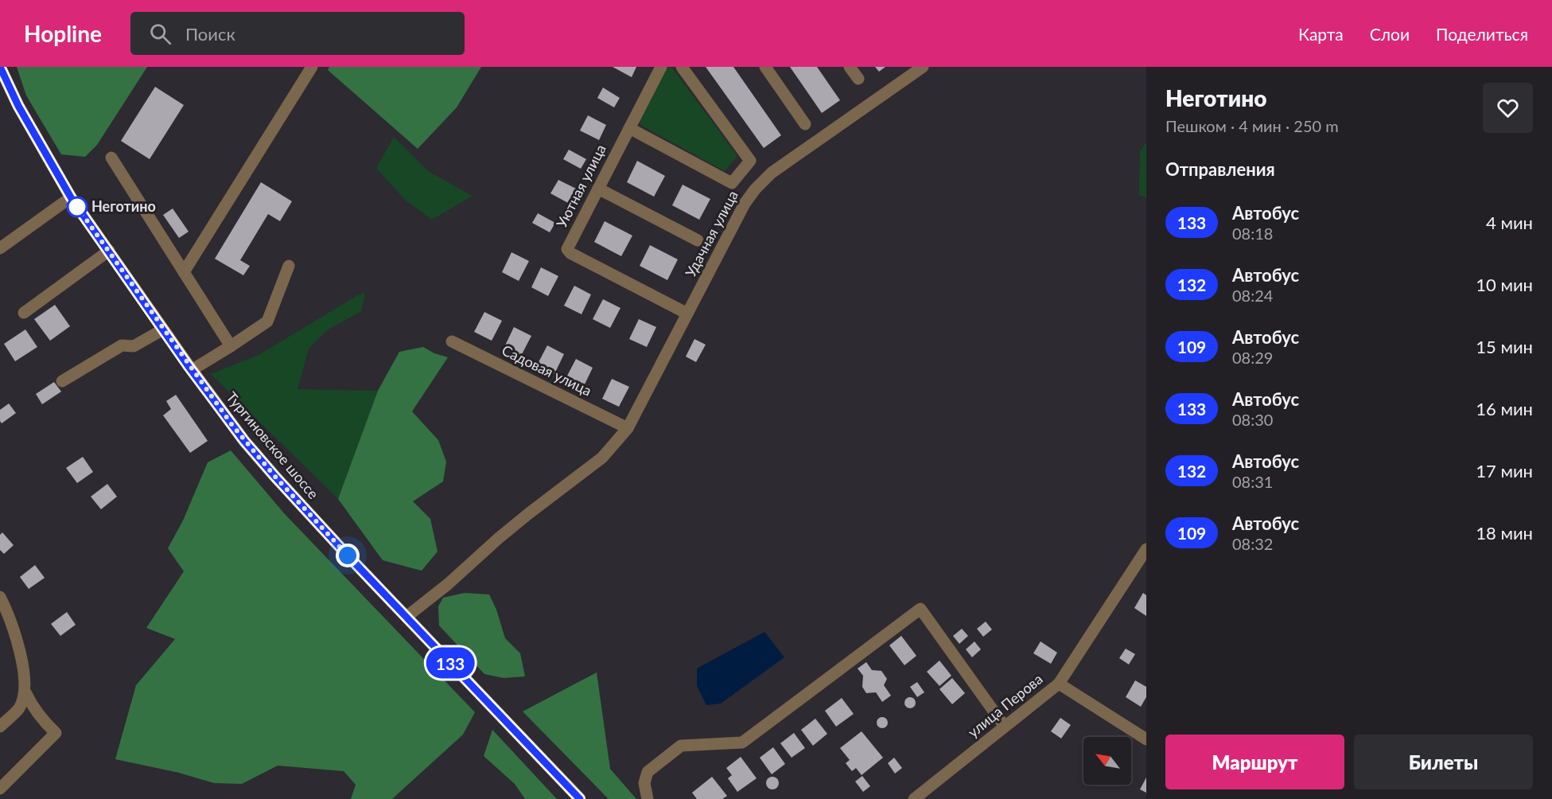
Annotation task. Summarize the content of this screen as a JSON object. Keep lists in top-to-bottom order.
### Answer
{
  "streets": {
    "main road": ["Тургиновское шоссе"],
    "street": [
      "Уютная улица",
      "Удачная улица",
      "Садовая улица",
      "улица Перова"
    ]
  },
  "crossings": [
    ["Уютная улица", "Удачная улица"],
    ["Удачная улица", "Садовая улица"],
    ["Удачная улица", "Тургиновское шоссе"]
  ],
  "places": ["Неготино"],
  "lines": ["bus line 133"],
  "north": "top left",
  "page": {
    "header": "Hopline",
    "search": "Поиск",
    "nav": ["Карта", "Слои", "Поделиться"],
    "on_map": "133",
    "heading": [
      ["Неготино", "Пешком · 4 мин · 250 m"],
      "Отправления"
    ],
    "list": [
      {
        "mark": "133",
        "name": "Автобус",
        "note": "08:18",
        "value": "4 мин"
      },
      {
        "mark": "132",
        "name": "Автобус",
        "note": "08:24",
        "value": "10 мин"
      },
      {
        "mark": "109",
        "name": "Автобус",
        "note": "08:29",
        "value": "15 мин"
      },
      {
        "mark": "133",
        "name": "Автобус",
        "note": "08:30",
        "value": "16 мин"
      },
      {
        "mark": "132",
        "name": "Автобус",
        "note": "08:31",
        "value": "17 мин"
      },
      {
        "mark": "109",
        "name": "Автобус",
        "note": "08:32",
        "value": "18 мин"
      }
    ],
    "buttons": ["Маршрут", "Билеты"]
  }
}
